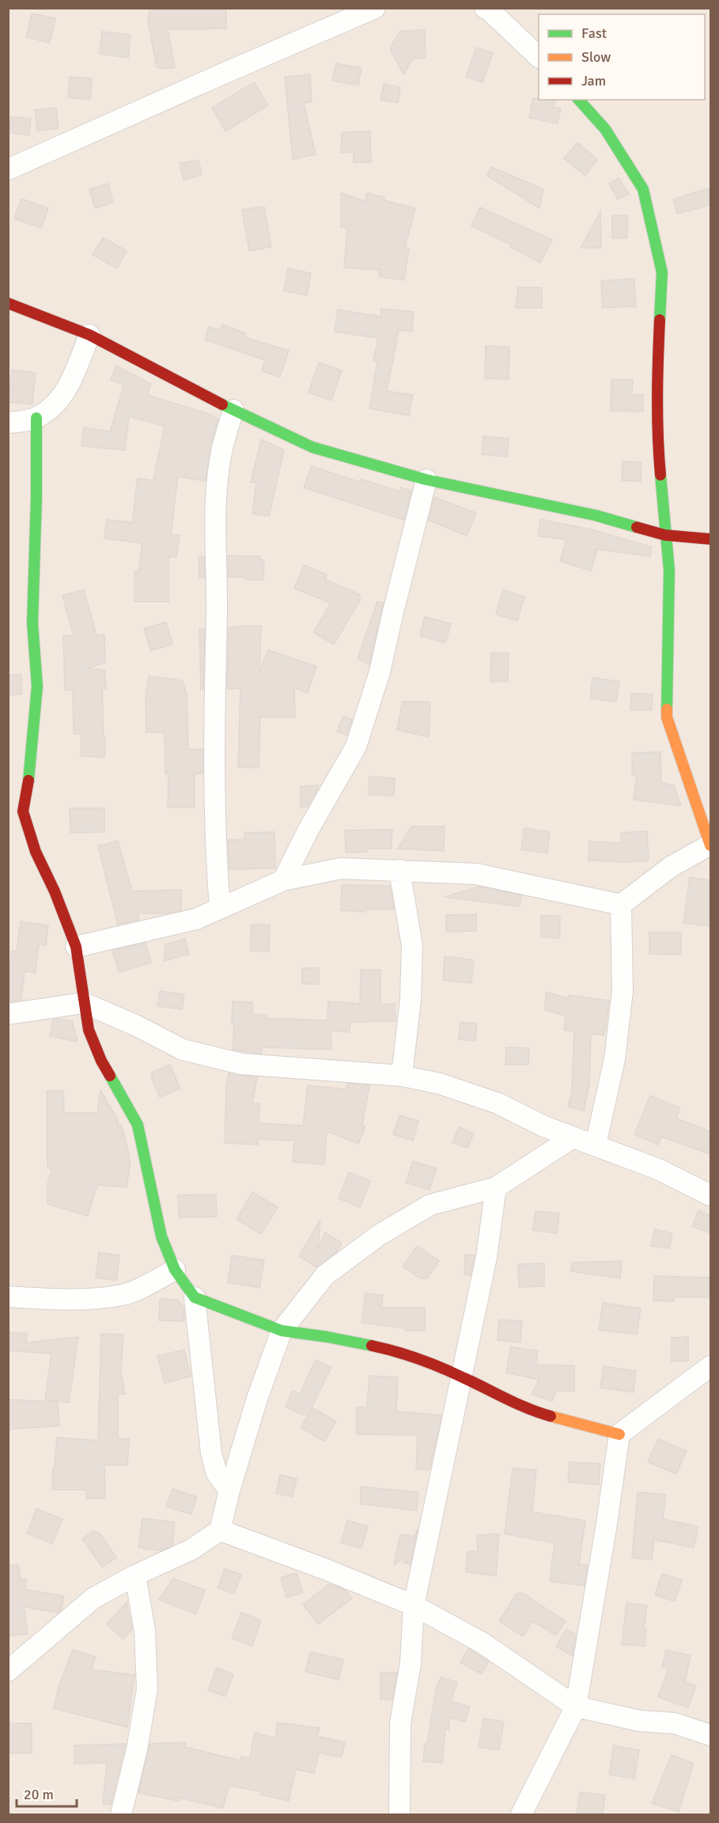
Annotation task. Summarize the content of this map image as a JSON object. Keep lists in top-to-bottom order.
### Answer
{
  "legend": ["Fast", "Slow", "Jam"],
  "scale_bar": "20 m"
}
